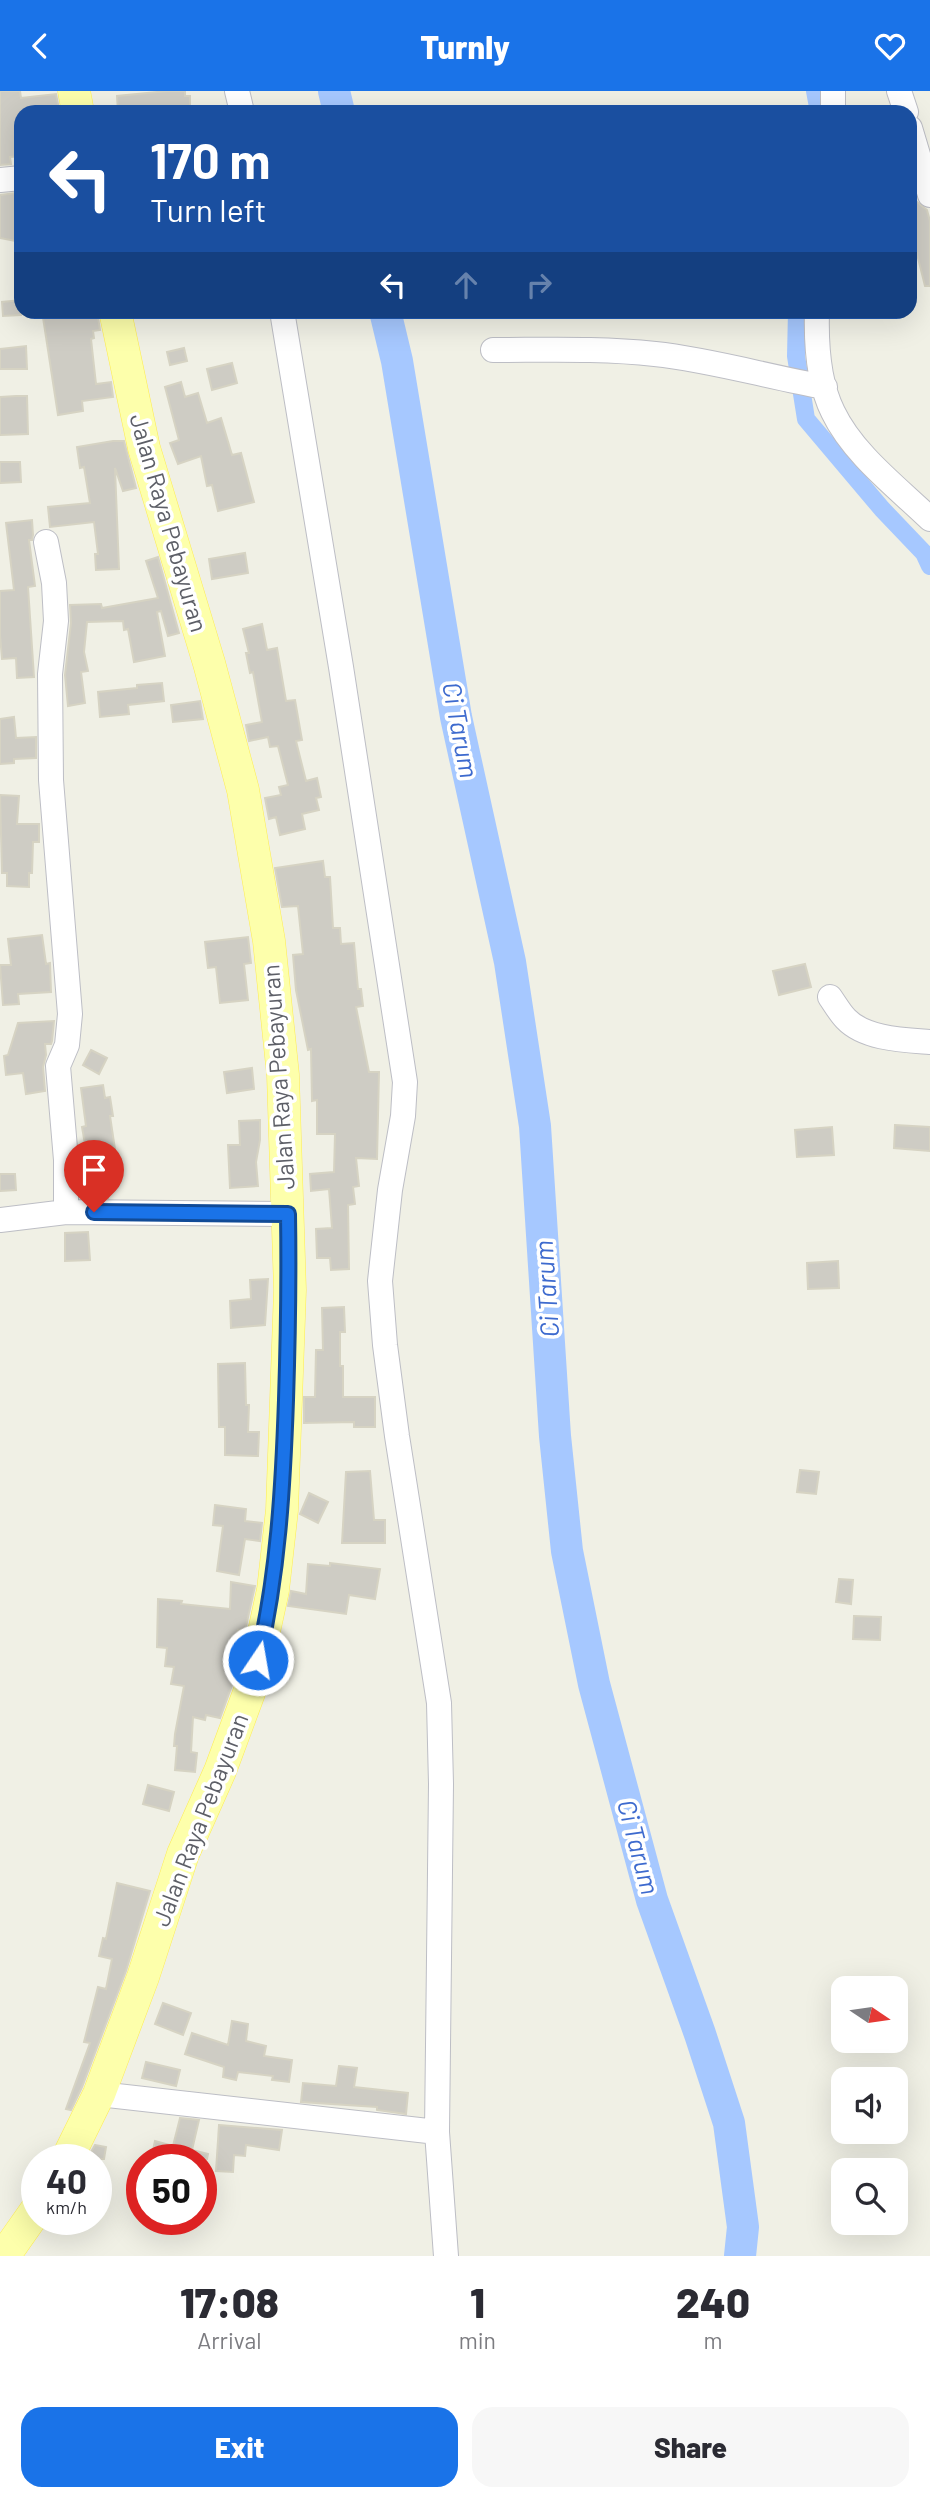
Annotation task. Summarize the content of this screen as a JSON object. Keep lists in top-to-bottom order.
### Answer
{
  "streets": {
    "main road": ["Jalan Raya Pebayuran"]
  },
  "water": ["Ci Tarum"],
  "north": "right",
  "page": {
    "header": "Turnly",
    "turn": ["170 m", "Turn left"],
    "speed": "40 km/h",
    "limit": "50",
    "eta": [
      "17:08",
      "Arrival",
      "1",
      "min",
      "240",
      "m"
    ],
    "buttons": ["Exit", "Share"]
  }
}
